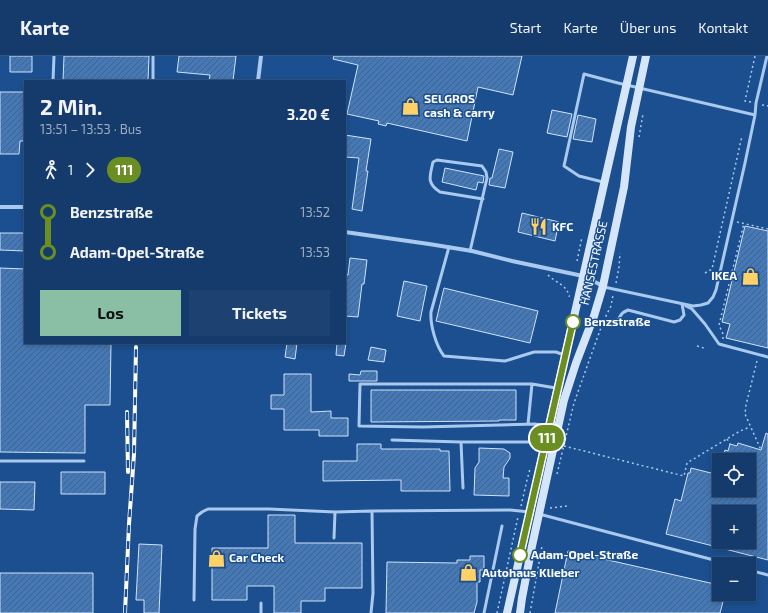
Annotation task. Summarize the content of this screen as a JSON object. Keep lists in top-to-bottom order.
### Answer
{
  "streets": {
    "main road": ["HANSESTRASSE"]
  },
  "places": {
    "shop": [
      "SELGROS cash & carry",
      "IKEA",
      "Car Check",
      "Autohaus Klieber"
    ],
    "restaurant": ["KFC"],
    "other": ["Benzstraße", "Adam-Opel-Straße"]
  },
  "lines": ["bus line 111"],
  "page": {
    "header": "Karte",
    "nav": [
      "Start",
      "Karte",
      "Über uns",
      "Kontakt"
    ],
    "on_map": "111",
    "heading": ["2 Min.", "13:51 – 13:53 · Bus", "3.20 €"],
    "legs": ["1", "111"],
    "list": [
      {
        "name": "Benzstraße",
        "value": "13:52"
      },
      {
        "name": "Adam-Opel-Straße",
        "value": "13:53"
      }
    ],
    "buttons": ["Los", "Tickets"],
    "map_buttons": ["+", "−"]
  }
}
